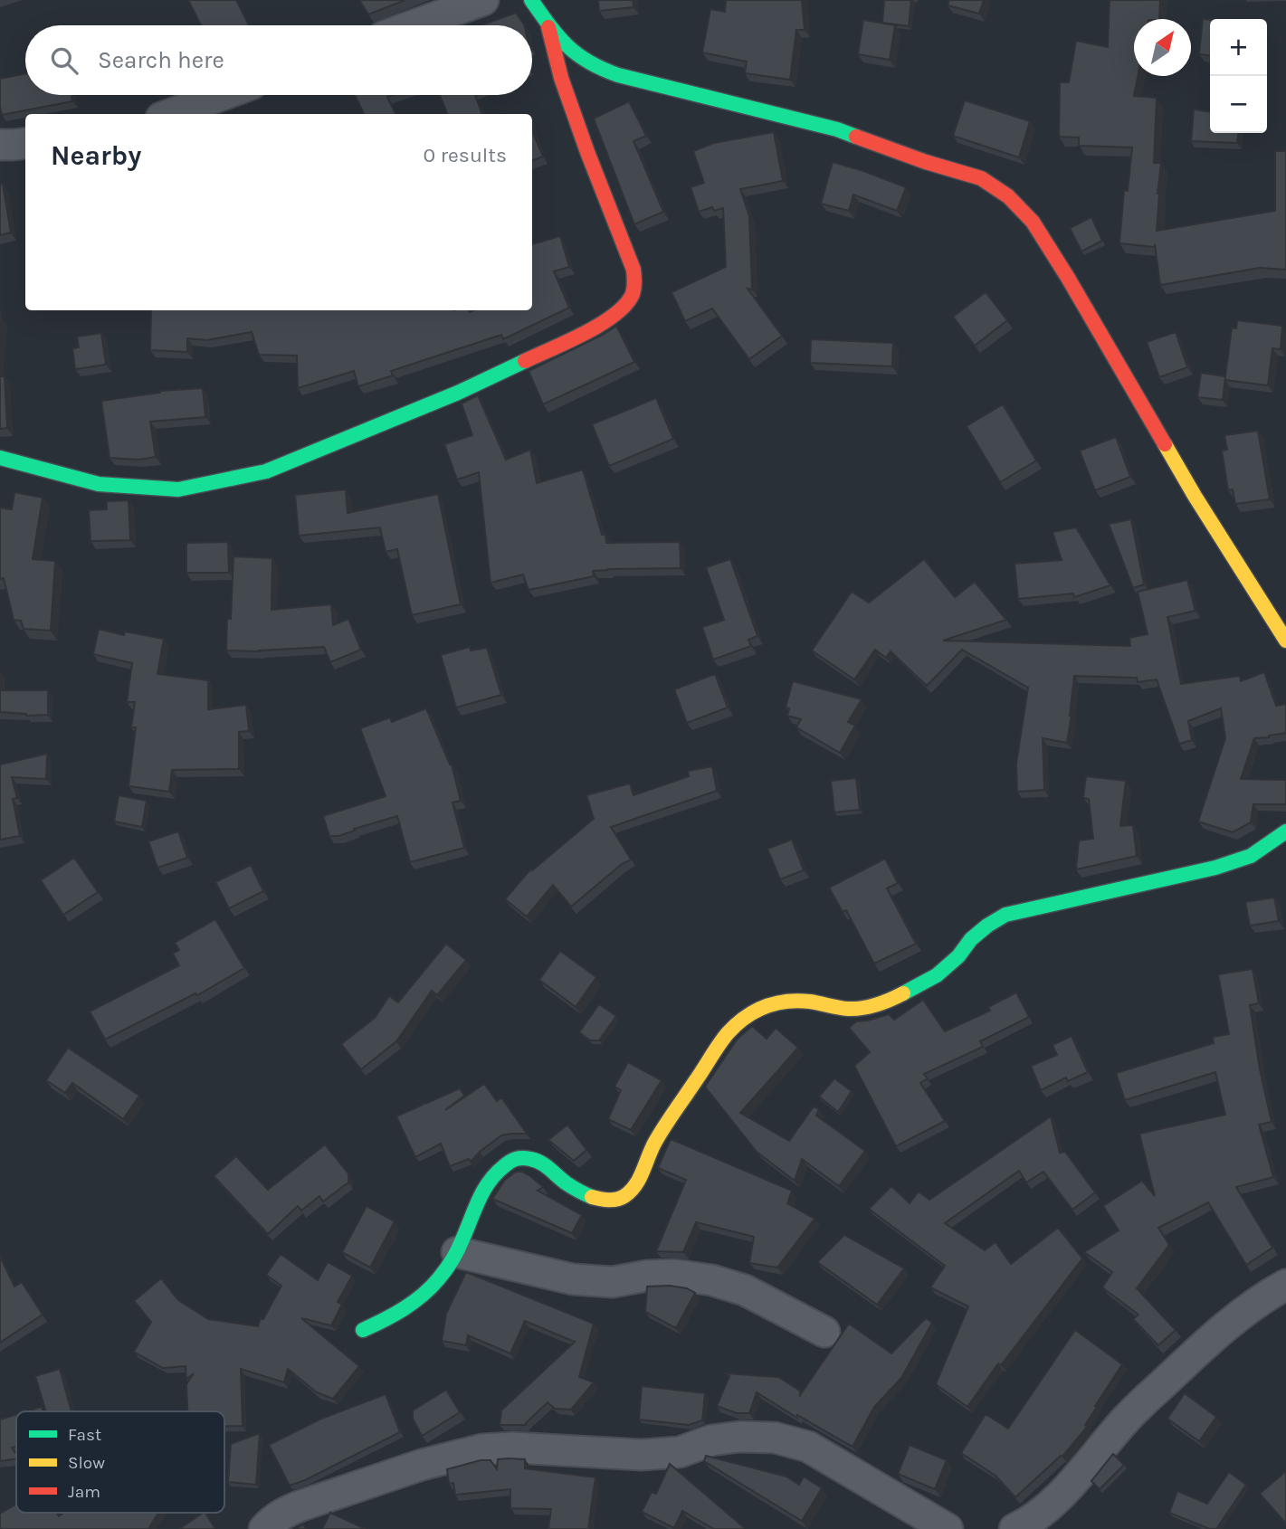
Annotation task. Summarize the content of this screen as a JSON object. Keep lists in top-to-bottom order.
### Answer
{
  "legend": ["Fast", "Slow", "Jam"],
  "north": "top right",
  "page": {
    "map_buttons": ["+", "−"],
    "search": "Search here",
    "heading": ["Nearby", "0 results"]
  }
}
